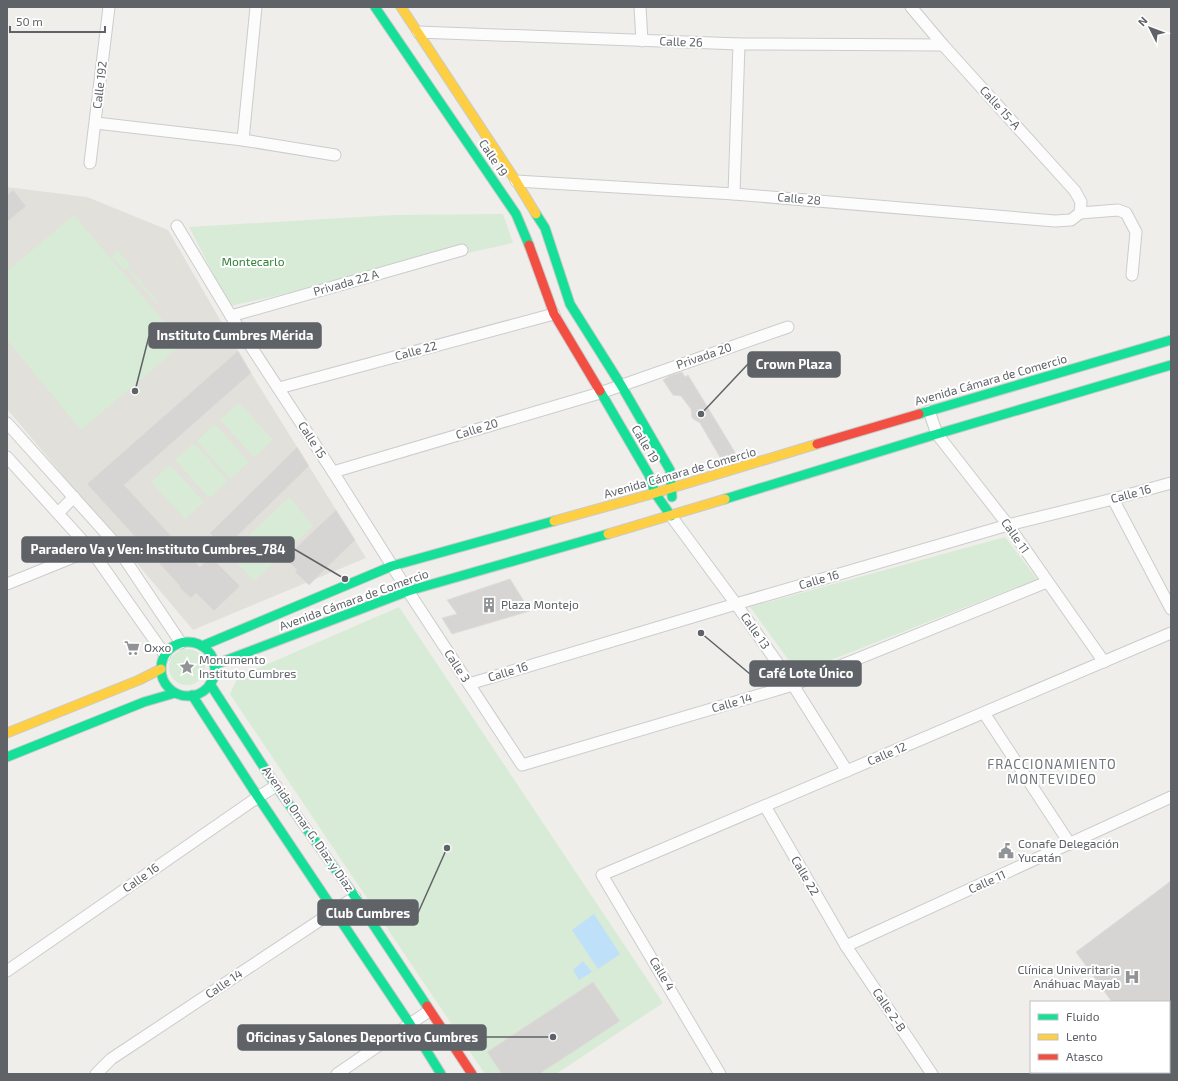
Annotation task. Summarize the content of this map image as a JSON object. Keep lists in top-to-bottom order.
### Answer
{
  "streets": {
    "main road": ["Calle 19", "Avenida Cámara de Comercio", "Avenida Omar G. Diaz y Diaz"],
    "street": [
      "Calle 26",
      "Calle 192",
      "Calle 15-A",
      "Calle 28",
      "Privada 22 A",
      "Calle 22",
      "Privada 20",
      "Calle 20",
      "Calle 15",
      "Calle 16",
      "Calle 11",
      "Calle 13",
      "Calle 3",
      "Calle 14",
      "Calle 12",
      "Calle 4",
      "Calle 2-B"
    ]
  },
  "crossings": [
    ["Calle 26", "Calle 15-A"],
    ["Calle 26", "Calle 19"],
    ["Calle 15-A", "Calle 28"],
    ["Calle 19", "Calle 28"],
    ["Calle 19", "Calle 22"],
    ["Calle 19", "Privada 20"],
    ["Calle 19", "Avenida Cámara de Comercio"],
    ["Calle 19", "Calle 20"],
    ["Calle 19", "Calle 13"],
    ["Privada 22 A", "Calle 15"],
    ["Calle 22", "Calle 15"],
    ["Calle 22", "Calle 11"],
    ["Calle 22", "Calle 12"],
    ["Calle 22", "Calle 2-B"],
    ["Privada 20", "Calle 20"],
    ["Avenida Cámara de Comercio", "Calle 15"],
    ["Avenida Cámara de Comercio", "Calle 11"],
    ["Avenida Cámara de Comercio", "Calle 13"],
    ["Avenida Cámara de Comercio", "Calle 3"],
    ["Avenida Cámara de Comercio", "Avenida Omar G. Diaz y Diaz"],
    ["Calle 20", "Calle 15"],
    ["Calle 15", "Calle 3"],
    ["Calle 16", "Calle 11"],
    ["Calle 16", "Calle 13"],
    ["Calle 16", "Calle 3"],
    ["Calle 16", "Avenida Omar G. Diaz y Diaz"],
    ["Calle 11", "Calle 14"],
    ["Calle 11", "Calle 12"],
    ["Calle 11", "Calle 2-B"],
    ["Calle 13", "Calle 14"],
    ["Calle 13", "Calle 12"],
    ["Calle 3", "Calle 14"],
    ["Calle 14", "Avenida Omar G. Diaz y Diaz"],
    ["Calle 12", "Calle 4"]
  ],
  "districts": ["FRACCIONAMIENTO MONTEVIDEO"],
  "parks": ["Montecarlo"],
  "places": {
    "other": [
      "Instituto Cumbres Mérida",
      "Crown Plaza",
      "Paradero Va y Ven: Instituto Cumbres_784",
      "Café Lote Único",
      "Club Cumbres",
      "Oficinas y Salones Deportivo Cumbres"
    ],
    "building": ["Plaza Montejo"],
    "supermarket": ["Oxxo"],
    "place": ["Monumento Instituto Cumbres"],
    "public building": ["Conafe Delegación Yucatán"],
    "hospital": ["Clínica Univeritaria Anáhuac Mayab"]
  },
  "legend": ["Fluido", "Lento", "Atasco"],
  "scale_bar": "50 m",
  "north": "top left"
}
